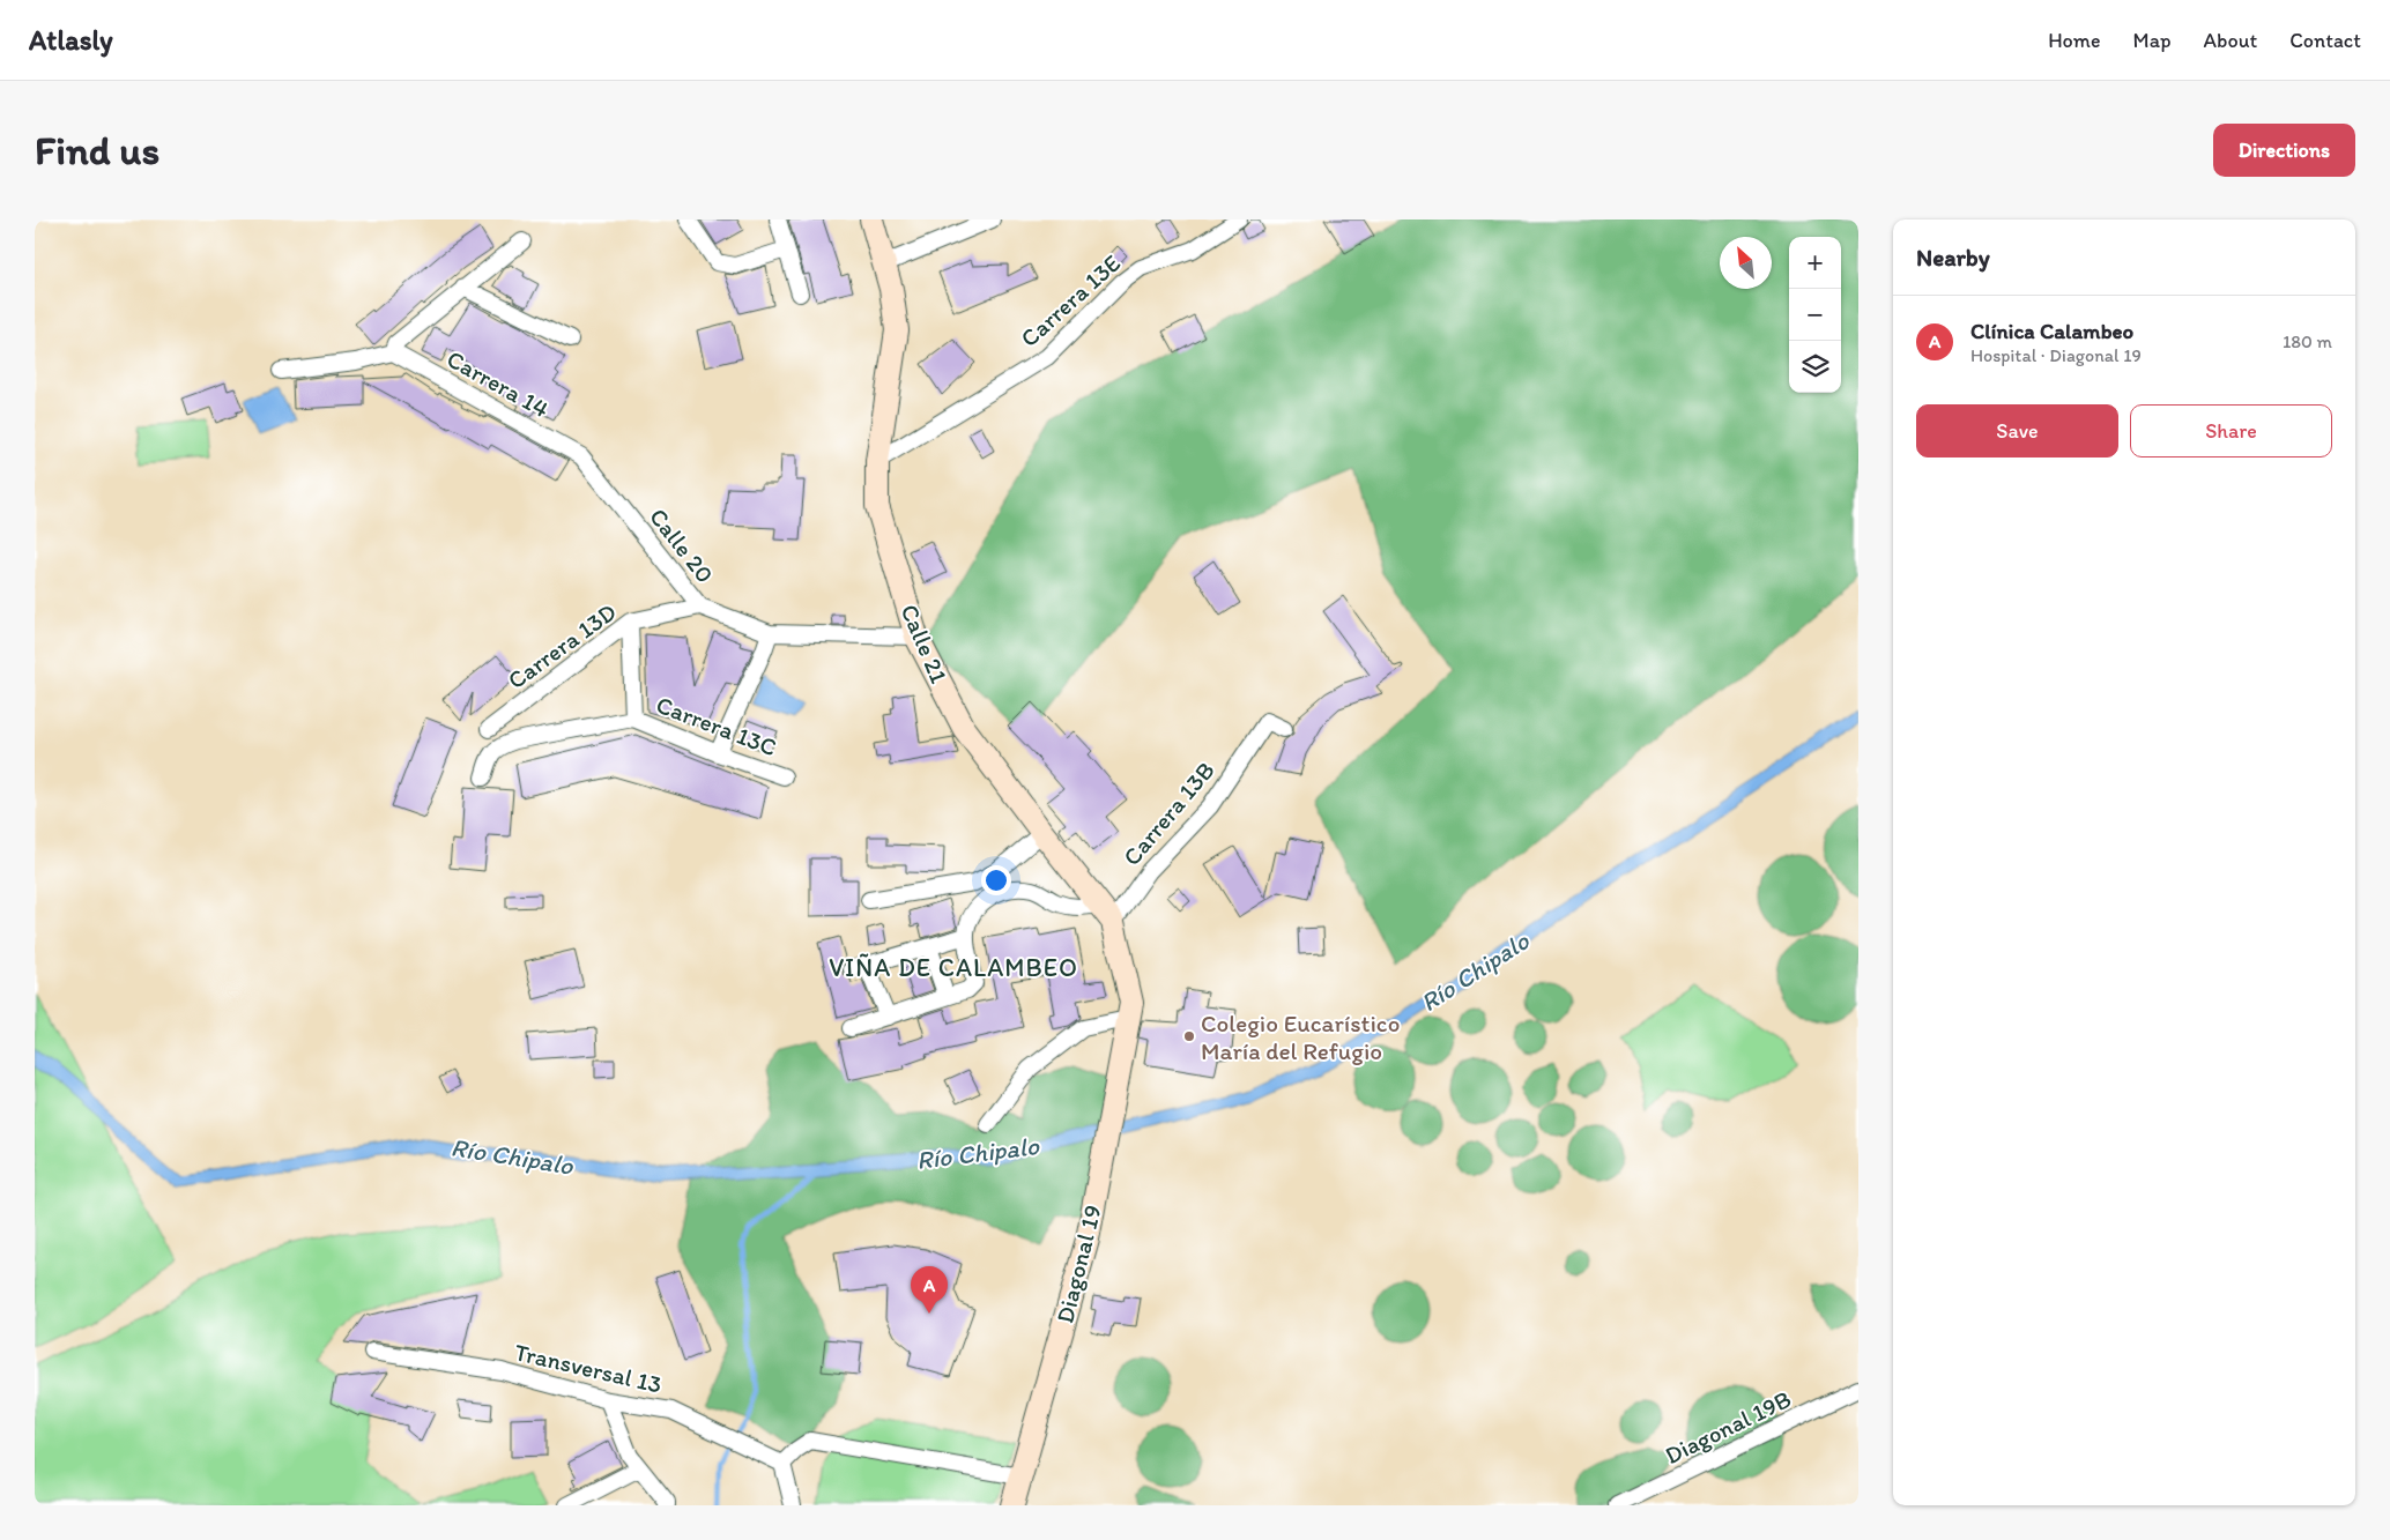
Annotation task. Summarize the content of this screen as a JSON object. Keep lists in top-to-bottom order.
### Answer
{
  "streets": {
    "street": [
      "Carrera 13E",
      "Carrera 14",
      "Calle 20",
      "Calle 21",
      "Carrera 13D",
      "Carrera 13C",
      "Carrera 13B",
      "Diagonal 19",
      "Transversal 13",
      "Diagonal 19B"
    ]
  },
  "crossings": [
    ["Carrera 13E", "Calle 21"],
    ["Carrera 14", "Calle 20"],
    ["Calle 20", "Carrera 13D"],
    ["Calle 21", "Carrera 13B"],
    ["Calle 21", "Diagonal 19"]
  ],
  "districts": ["VIÑA DE CALAMBEO"],
  "water": ["Río Chipalo"],
  "places": ["Colegio Eucarístico María del Refugio"],
  "north": "top left",
  "page": {
    "header": "Atlasly",
    "nav": [
      "Home",
      "Map",
      "About",
      "Contact"
    ],
    "buttons": [
      "Directions",
      ["Save", "Share"]
    ],
    "title": "Find us",
    "heading": "Nearby",
    "map_buttons": ["+", "−"],
    "list": [
      {
        "mark": "A",
        "name": "Clínica Calambeo",
        "note": "Hospital · Diagonal 19",
        "value": "180 m"
      }
    ],
    "pins": "A"
  }
}
